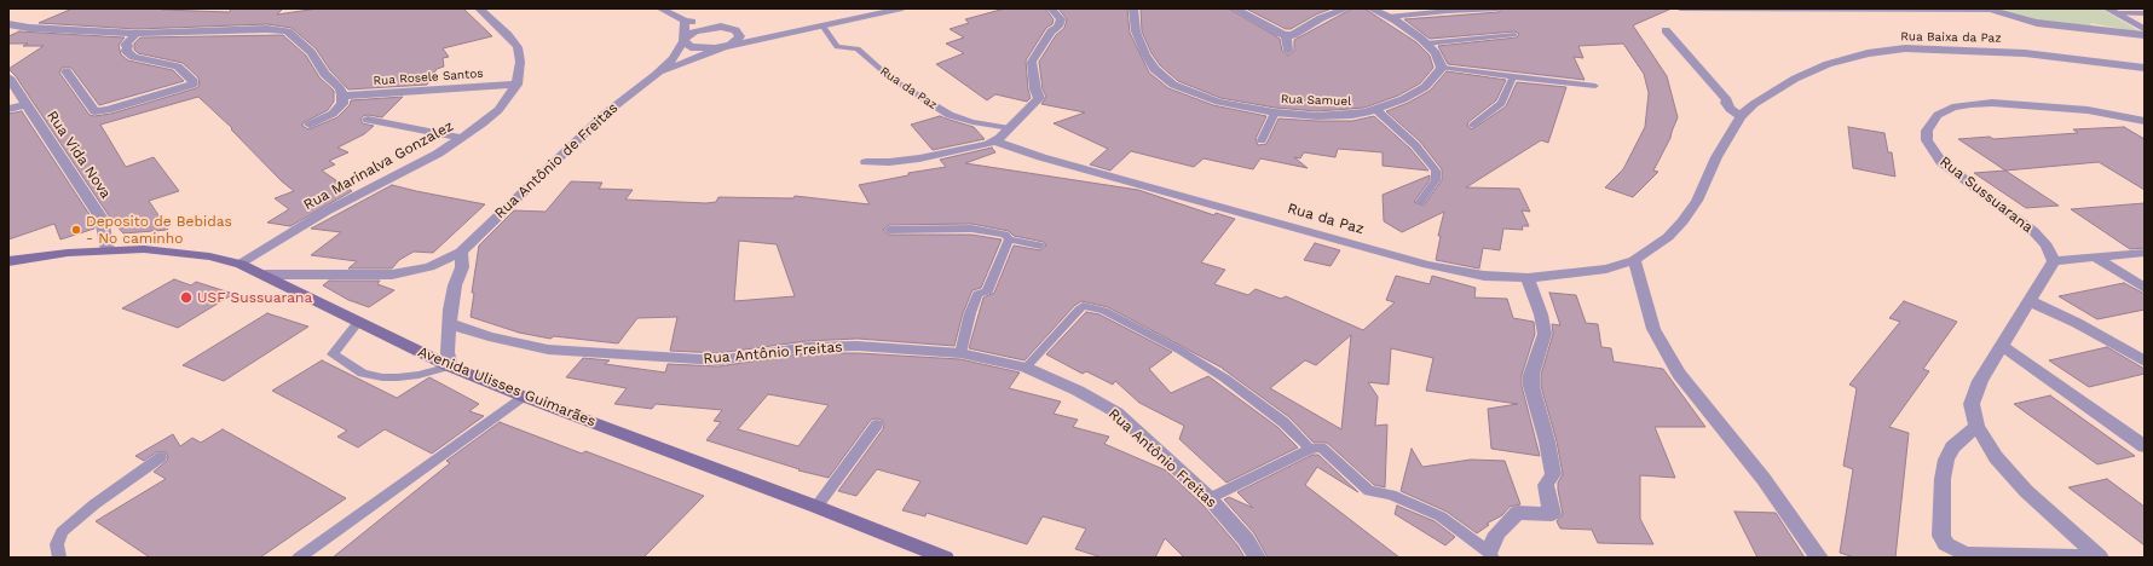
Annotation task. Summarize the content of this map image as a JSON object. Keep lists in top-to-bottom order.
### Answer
{
  "streets": {
    "main road": ["Avenida Ulisses Guimarães"],
    "street": [
      "Rua Baixa da Paz",
      "Rua Rosele Santos",
      "Rua da Paz",
      "Rua Samuel",
      "Rua Vida Nova",
      "Rua Antônio de Freitas",
      "Rua Marinalva Gonzalez",
      "Rua Sussuarana",
      "Rua Antônio Freitas"
    ]
  },
  "crossings": [
    ["Rua Baixa da Paz", "Rua da Paz"],
    ["Rua Rosele Santos", "Rua Marinalva Gonzalez"],
    ["Rua Vida Nova", "Avenida Ulisses Guimarães"],
    ["Rua Antônio de Freitas", "Avenida Ulisses Guimarães"],
    ["Rua Marinalva Gonzalez", "Avenida Ulisses Guimarães"]
  ],
  "places": ["Deposito de Bebidas - No caminho", "USF Sussuarana"]
}
